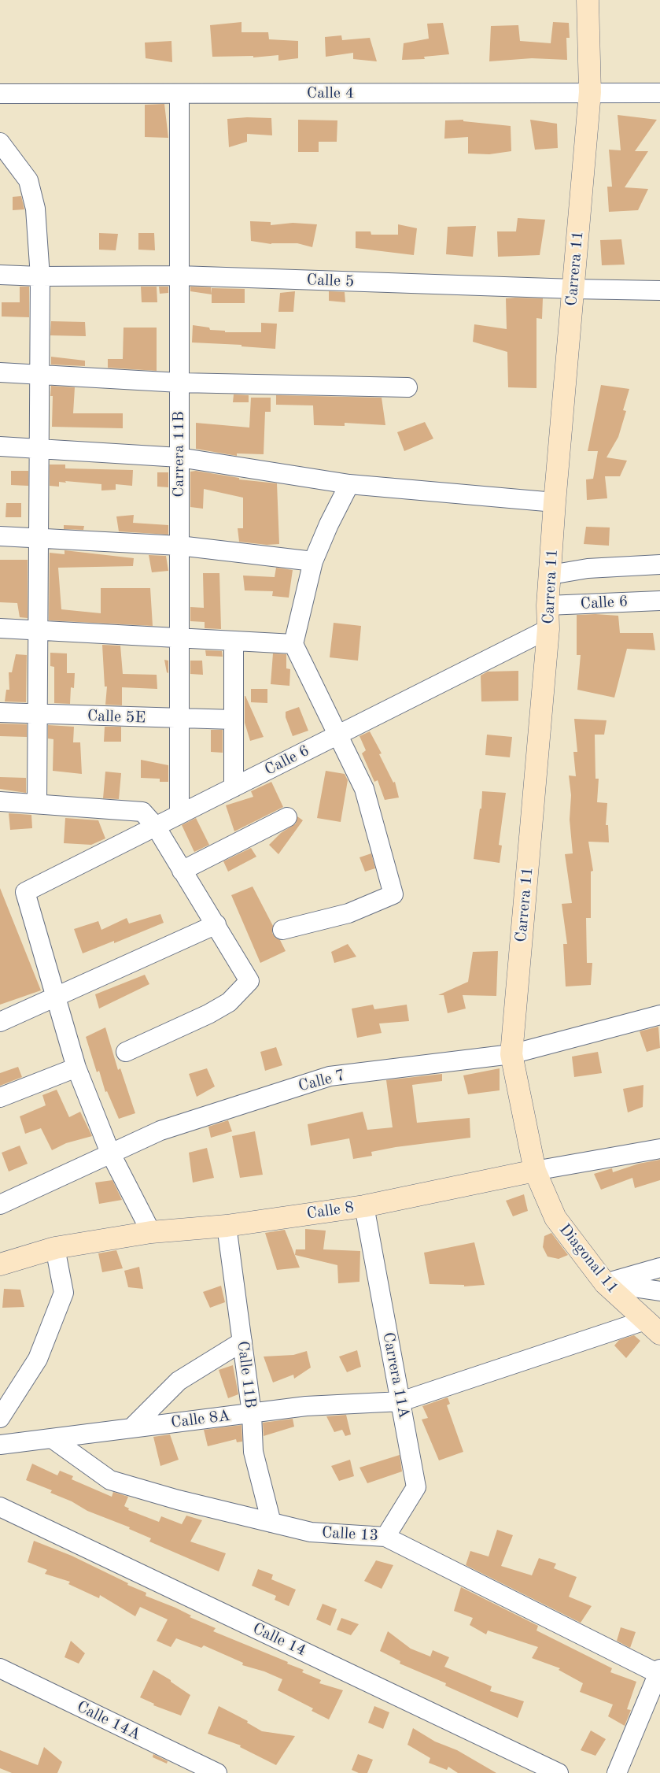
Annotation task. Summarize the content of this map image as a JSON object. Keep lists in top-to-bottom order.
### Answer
{
  "streets": {
    "street": [
      "Calle 4",
      "Carrera 11",
      "Calle 5",
      "Carrera 11B",
      "Calle 6",
      "Calle 5E",
      "Calle 7",
      "Calle 8",
      "Diagonal 11",
      "Calle 11B",
      "Carrera 11A",
      "Calle 8A",
      "Calle 13",
      "Calle 14",
      "Calle 14A"
    ]
  },
  "crossings": [
    ["Calle 4", "Carrera 11"],
    ["Calle 4", "Carrera 11B"],
    ["Carrera 11", "Calle 5"],
    ["Carrera 11", "Calle 6"],
    ["Carrera 11", "Calle 7"],
    ["Carrera 11", "Calle 8"],
    ["Carrera 11", "Diagonal 11"],
    ["Calle 5", "Carrera 11B"],
    ["Carrera 11B", "Calle 6"],
    ["Carrera 11B", "Calle 5E"],
    ["Calle 8", "Diagonal 11"],
    ["Calle 8", "Calle 11B"],
    ["Calle 8", "Carrera 11A"],
    ["Diagonal 11", "Calle 8A"],
    ["Calle 11B", "Calle 8A"],
    ["Calle 11B", "Calle 13"],
    ["Carrera 11A", "Calle 8A"],
    ["Carrera 11A", "Calle 13"],
    ["Calle 8A", "Calle 13"]
  ]
}
